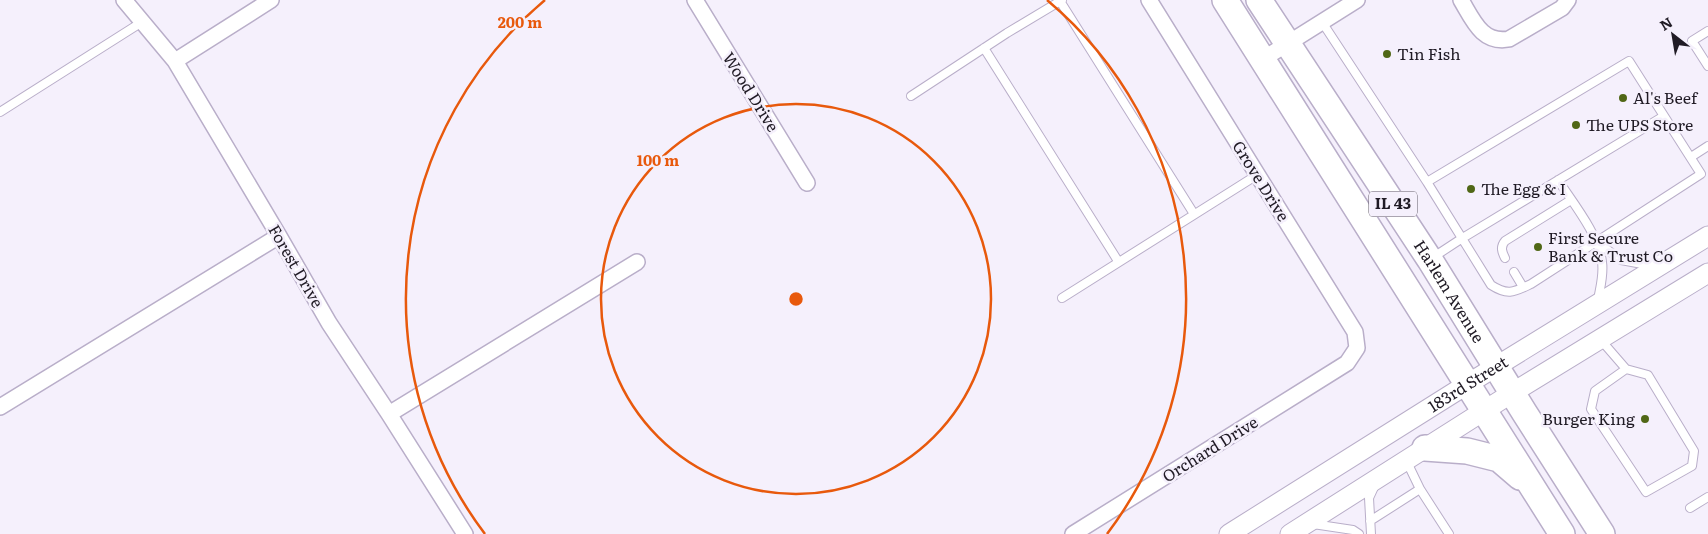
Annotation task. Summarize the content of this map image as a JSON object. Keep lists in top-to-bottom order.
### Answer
{
  "streets": {
    "main road": ["IL 43", "Harlem Avenue"],
    "street": [
      "Wood Drive",
      "Grove Drive",
      "Forest Drive",
      "183rd Street",
      "Orchard Drive"
    ]
  },
  "crossings": [
    ["Grove Drive", "Orchard Drive"],
    ["IL 43", "183rd Street"],
    ["Harlem Avenue", "183rd Street"]
  ],
  "places": [
    "Tin Fish",
    "Al's Beef",
    "The UPS Store",
    "The Egg & I",
    "First Secure Bank & Trust Co",
    "Burger King"
  ],
  "north": "top left",
  "rings": ["200 m", "100 m"]
}
